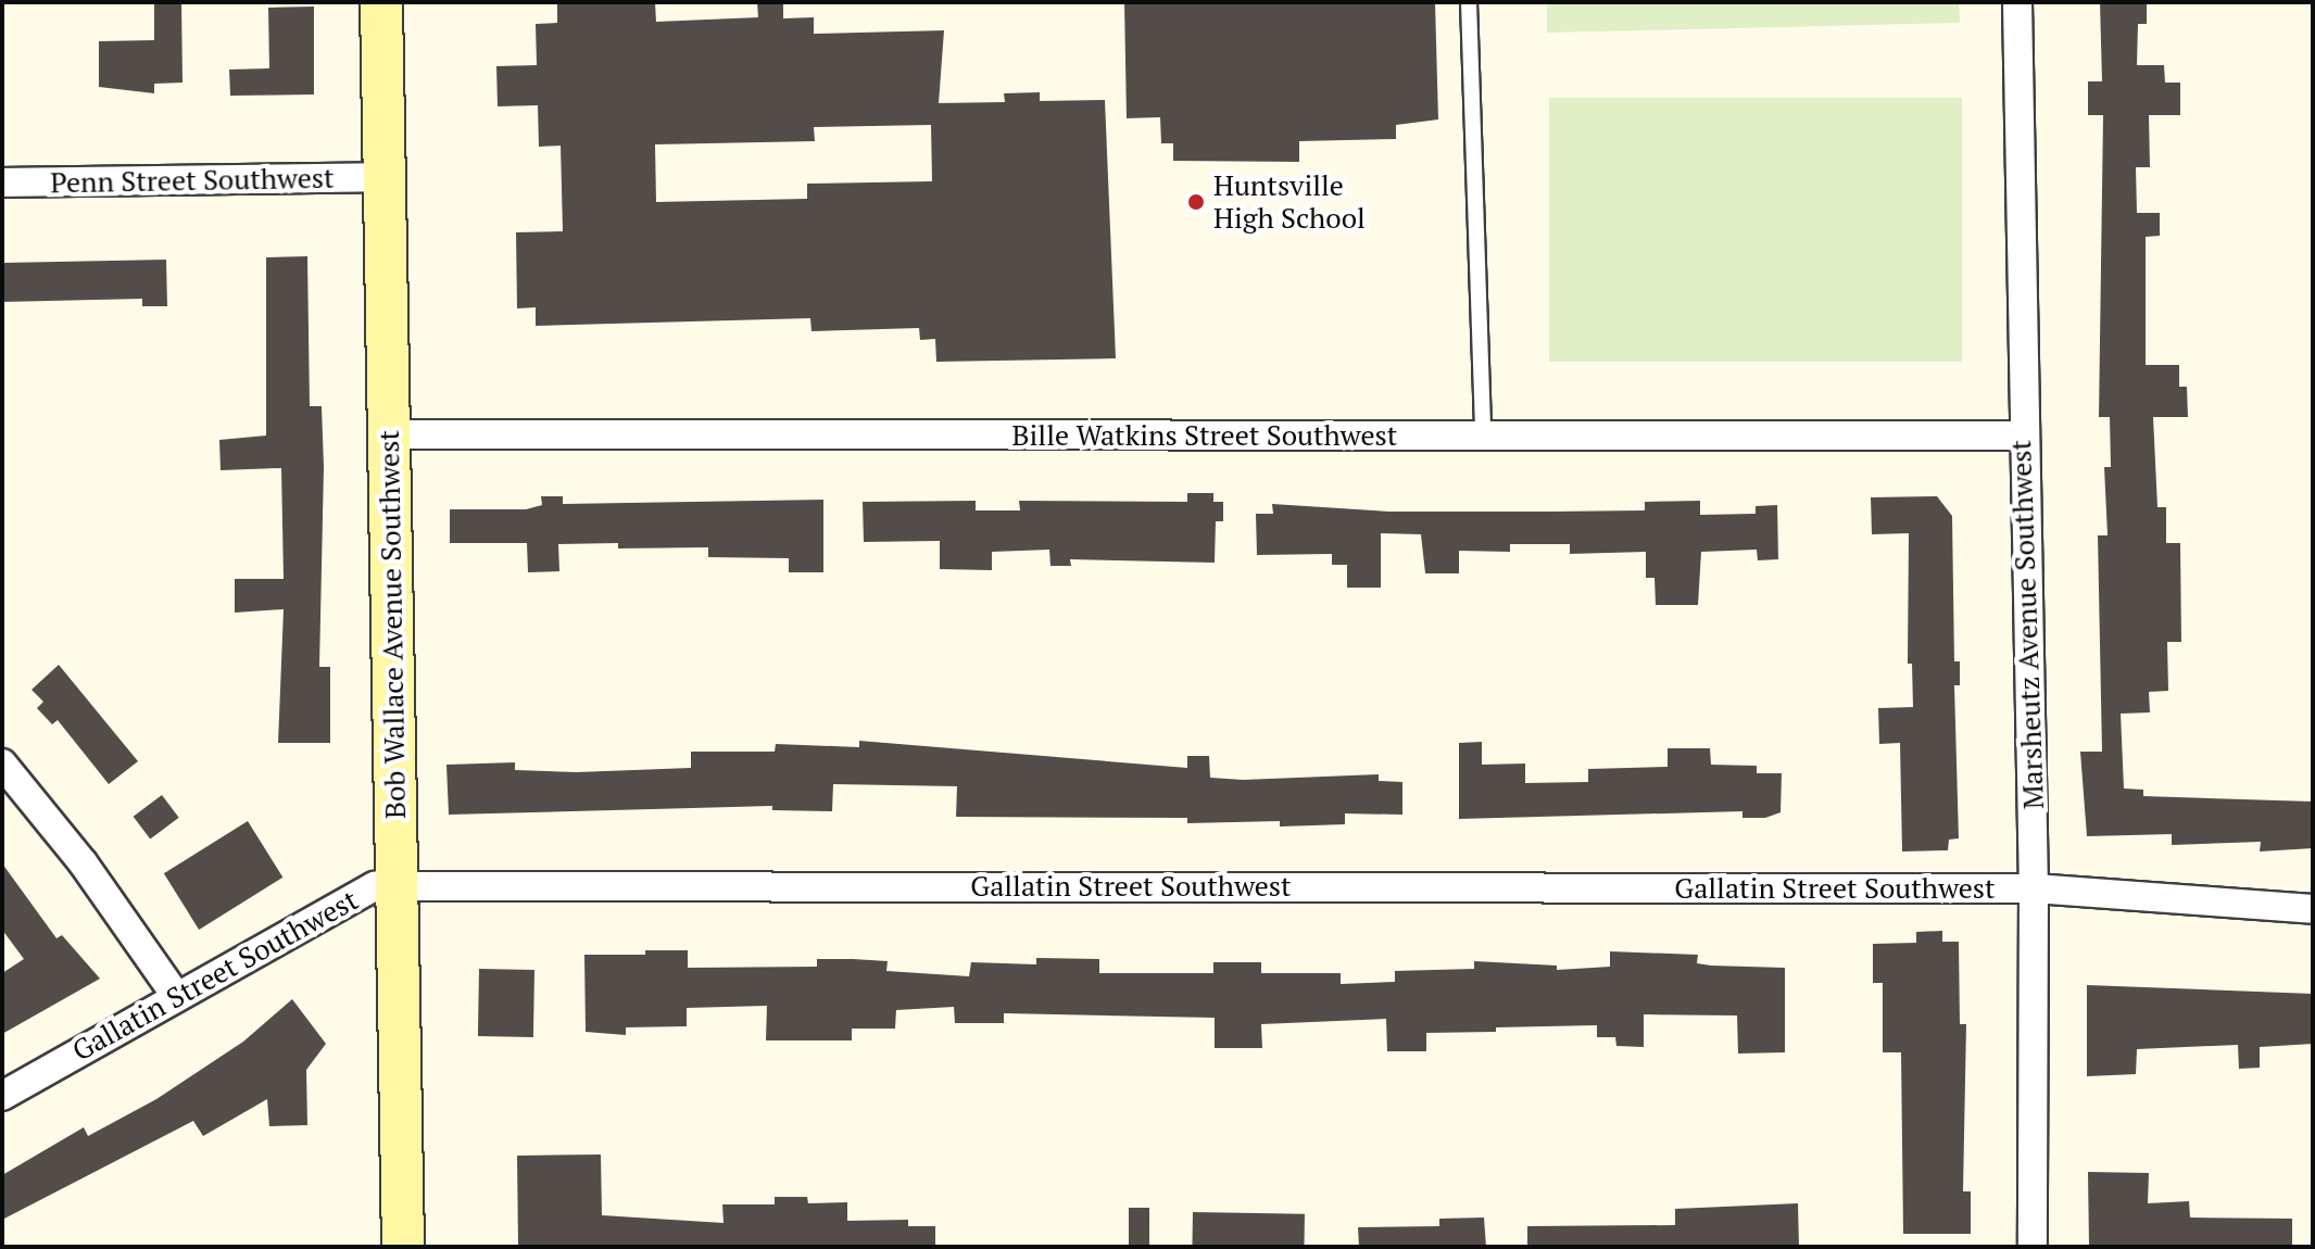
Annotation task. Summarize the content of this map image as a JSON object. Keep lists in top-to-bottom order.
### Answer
{
  "streets": {
    "main road": ["Bob Wallace Avenue Southwest"],
    "street": [
      "Penn Street Southwest",
      "Bille Watkins Street Southwest",
      "Marsheutz Avenue Southwest",
      "Gallatin Street Southwest"
    ]
  },
  "crossings": [
    ["Penn Street Southwest", "Bob Wallace Avenue Southwest"],
    ["Bille Watkins Street Southwest", "Bob Wallace Avenue Southwest"],
    ["Bille Watkins Street Southwest", "Marsheutz Avenue Southwest"],
    ["Bob Wallace Avenue Southwest", "Gallatin Street Southwest"],
    ["Marsheutz Avenue Southwest", "Gallatin Street Southwest"]
  ],
  "places": ["Huntsville High School"]
}
